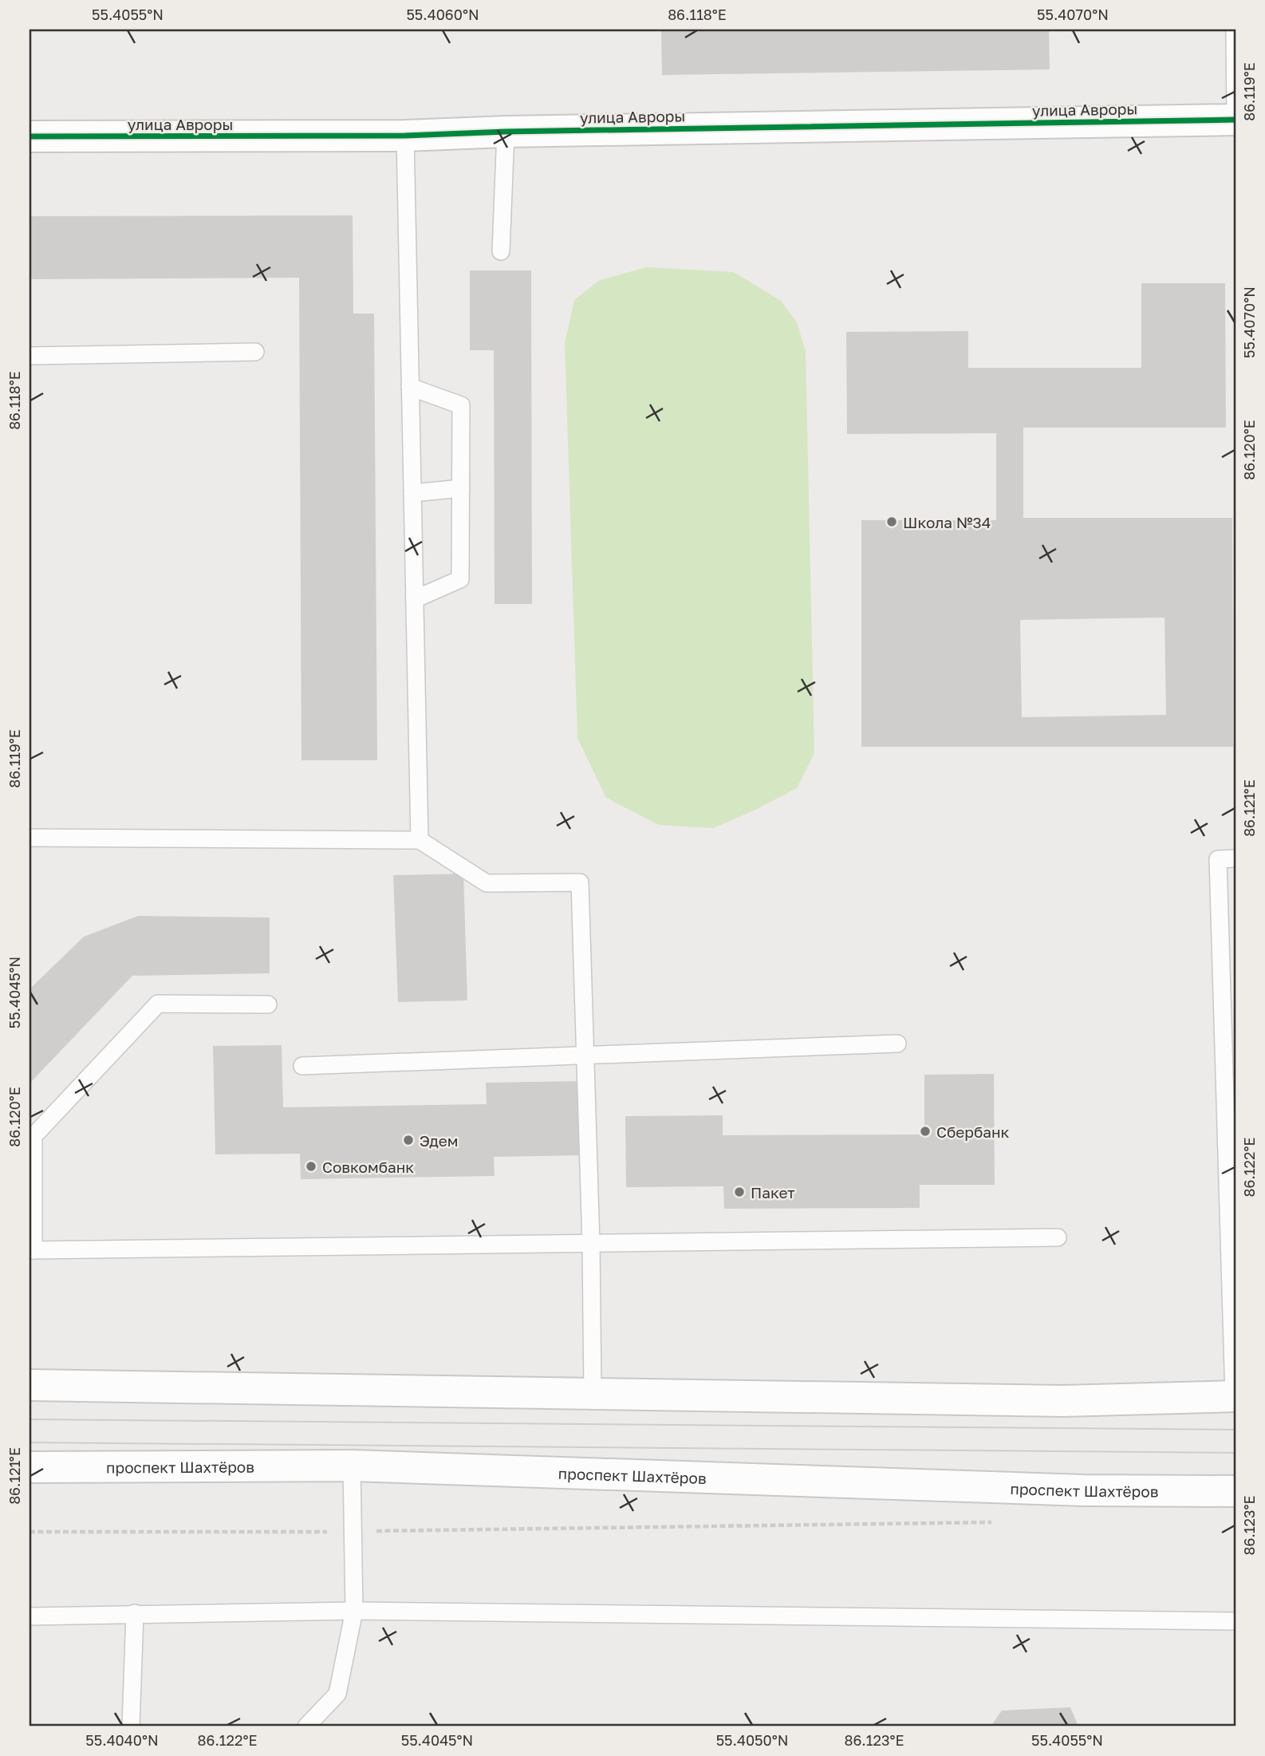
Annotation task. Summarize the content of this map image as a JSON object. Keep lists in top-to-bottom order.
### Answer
{
  "streets": {
    "main road": ["улица Авроры", "проспект Шахтёров"]
  },
  "places": [
    "Школа №34",
    "Сбербанк",
    "Эдем",
    "Совкомбанк",
    "Пакет"
  ],
  "coordinates": [
    "55.4055°N",
    "55.4060°N",
    "86.118°E",
    "55.4070°N",
    "86.119°E",
    "86.120°E",
    "86.121°E",
    "55.4045°N",
    "86.122°E",
    "86.123°E",
    "55.4040°N",
    "55.4050°N"
  ]
}
